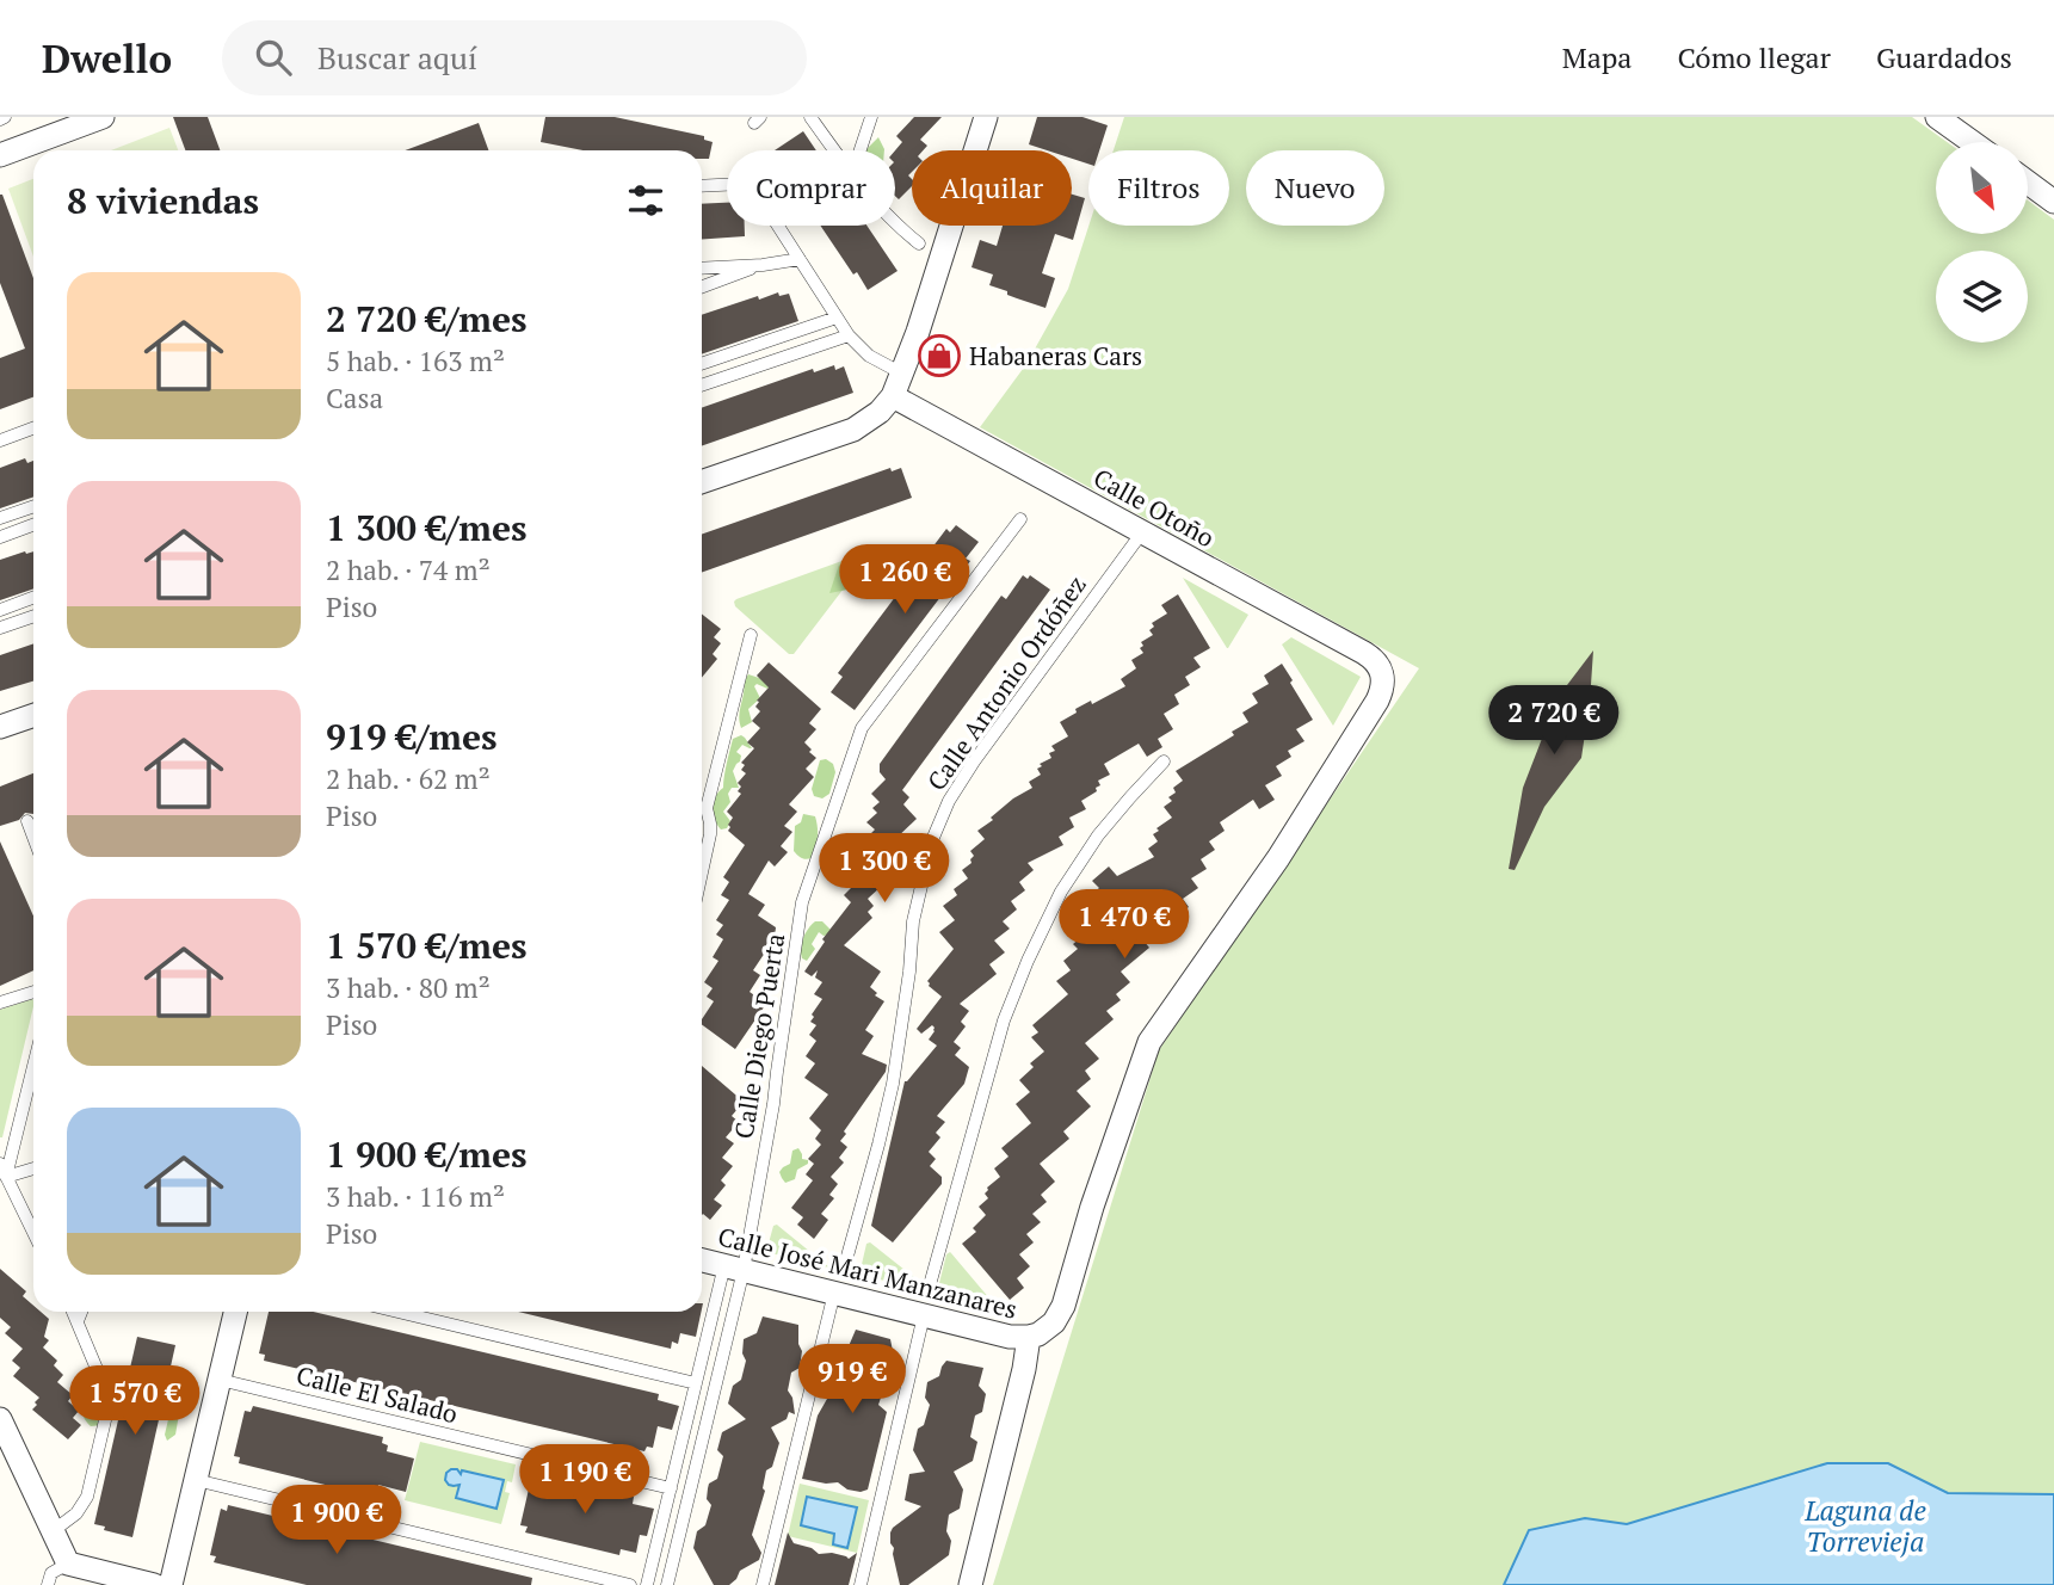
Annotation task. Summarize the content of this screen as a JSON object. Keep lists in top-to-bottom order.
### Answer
{
  "streets": {
    "street": ["Calle Otoño", "Calle José Mari Manzanares"],
    "lane": ["Calle Antonio Ordóñez", "Calle Diego Puerta", "Calle El Salado"]
  },
  "crossings": [
    ["Calle Otoño", "Calle Antonio Ordóñez"],
    ["Calle Otoño", "Calle José Mari Manzanares"],
    ["Calle Diego Puerta", "Calle José Mari Manzanares"]
  ],
  "water": ["Laguna de Torrevieja"],
  "places": {
    "shop": ["Habaneras Cars"]
  },
  "north": "bottom right",
  "page": {
    "header": "Dwello",
    "search": "Buscar aquí",
    "nav": ["Mapa", "Cómo llegar", "Guardados"],
    "chip": [
      "Comprar",
      "Alquilar",
      "Filtros",
      "Nuevo"
    ],
    "heading": "8 viviendas",
    "list": [
      {
        "name": "2 720 €/mes",
        "note": "5 hab. · 163 m² · Casa"
      },
      {
        "name": "1 300 €/mes",
        "note": "2 hab. · 74 m² · Piso"
      },
      {
        "name": "919 €/mes",
        "note": "2 hab. · 62 m² · Piso"
      },
      {
        "name": "1 570 €/mes",
        "note": "3 hab. · 80 m² · Piso"
      },
      {
        "name": "1 900 €/mes",
        "note": "3 hab. · 116 m² · Piso"
      }
    ],
    "price": [
      "1 260 €",
      "2 720 €",
      "1 300 €",
      "1 470 €",
      "919 €",
      "1 570 €",
      "1 190 €",
      "1 900 €"
    ]
  }
}
